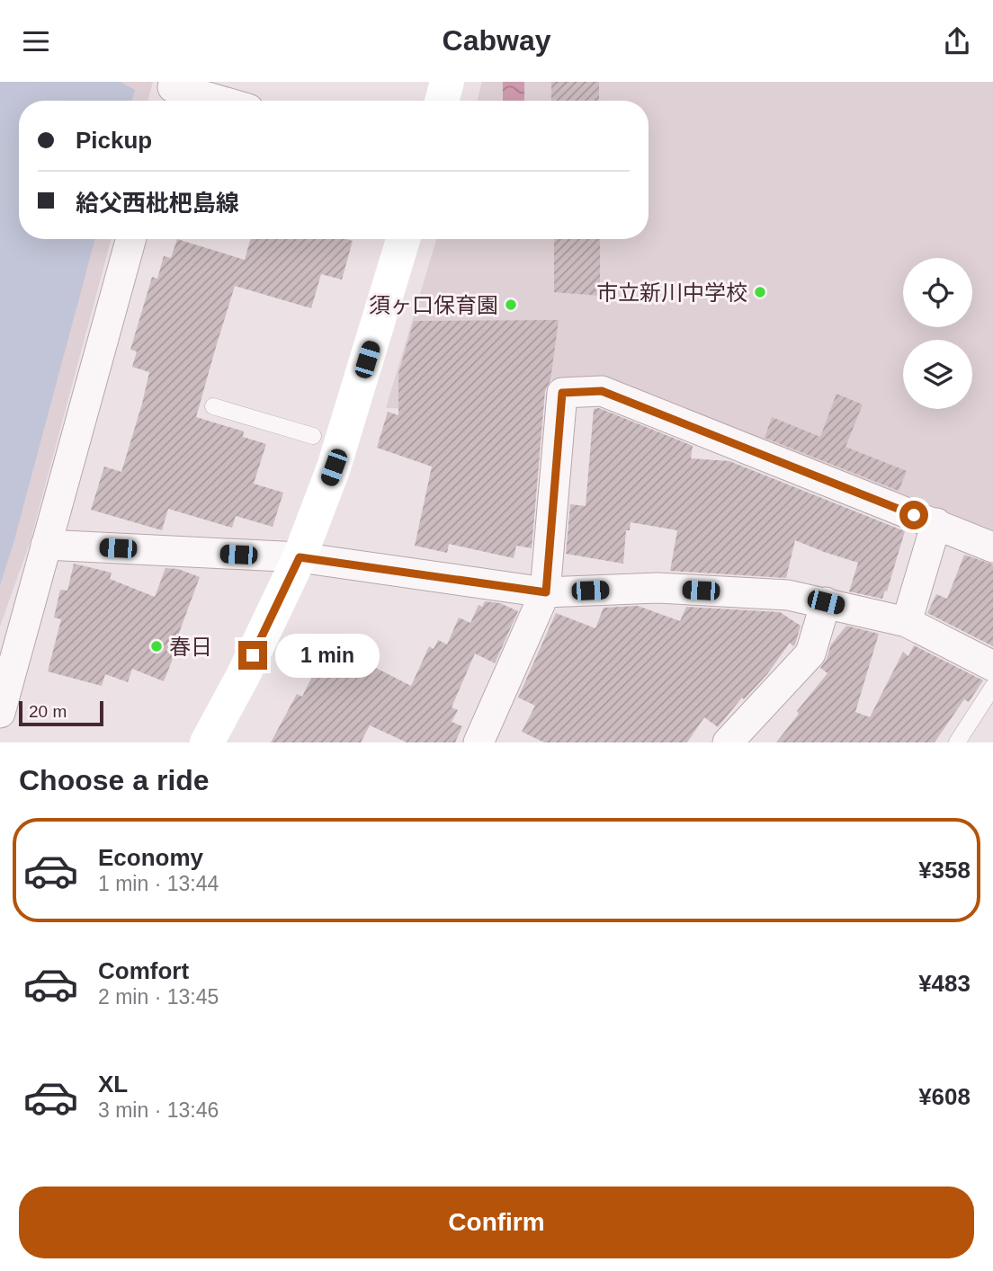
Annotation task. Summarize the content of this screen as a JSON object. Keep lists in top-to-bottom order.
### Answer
{
  "places": ["市立新川中学校", "須ヶ口保育園", "春日"],
  "scale_bar": "20 m",
  "page": {
    "header": "Cabway",
    "banner": ["Pickup", "給父西枇杷島線"],
    "bubble": "1 min",
    "scale": "20 m",
    "heading": "Choose a ride",
    "list": [
      {
        "name": "Economy",
        "note": "1 min · 13:44",
        "value": "¥358"
      },
      {
        "name": "Comfort",
        "note": "2 min · 13:45",
        "value": "¥483"
      },
      {
        "name": "XL",
        "note": "3 min · 13:46",
        "value": "¥608"
      }
    ],
    "buttons": "Confirm"
  }
}
